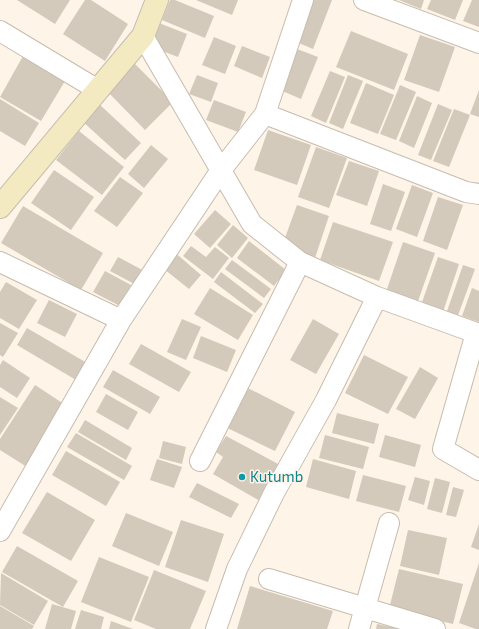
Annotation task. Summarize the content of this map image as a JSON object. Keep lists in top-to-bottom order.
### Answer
{
  "places": ["Kutumb"]
}
